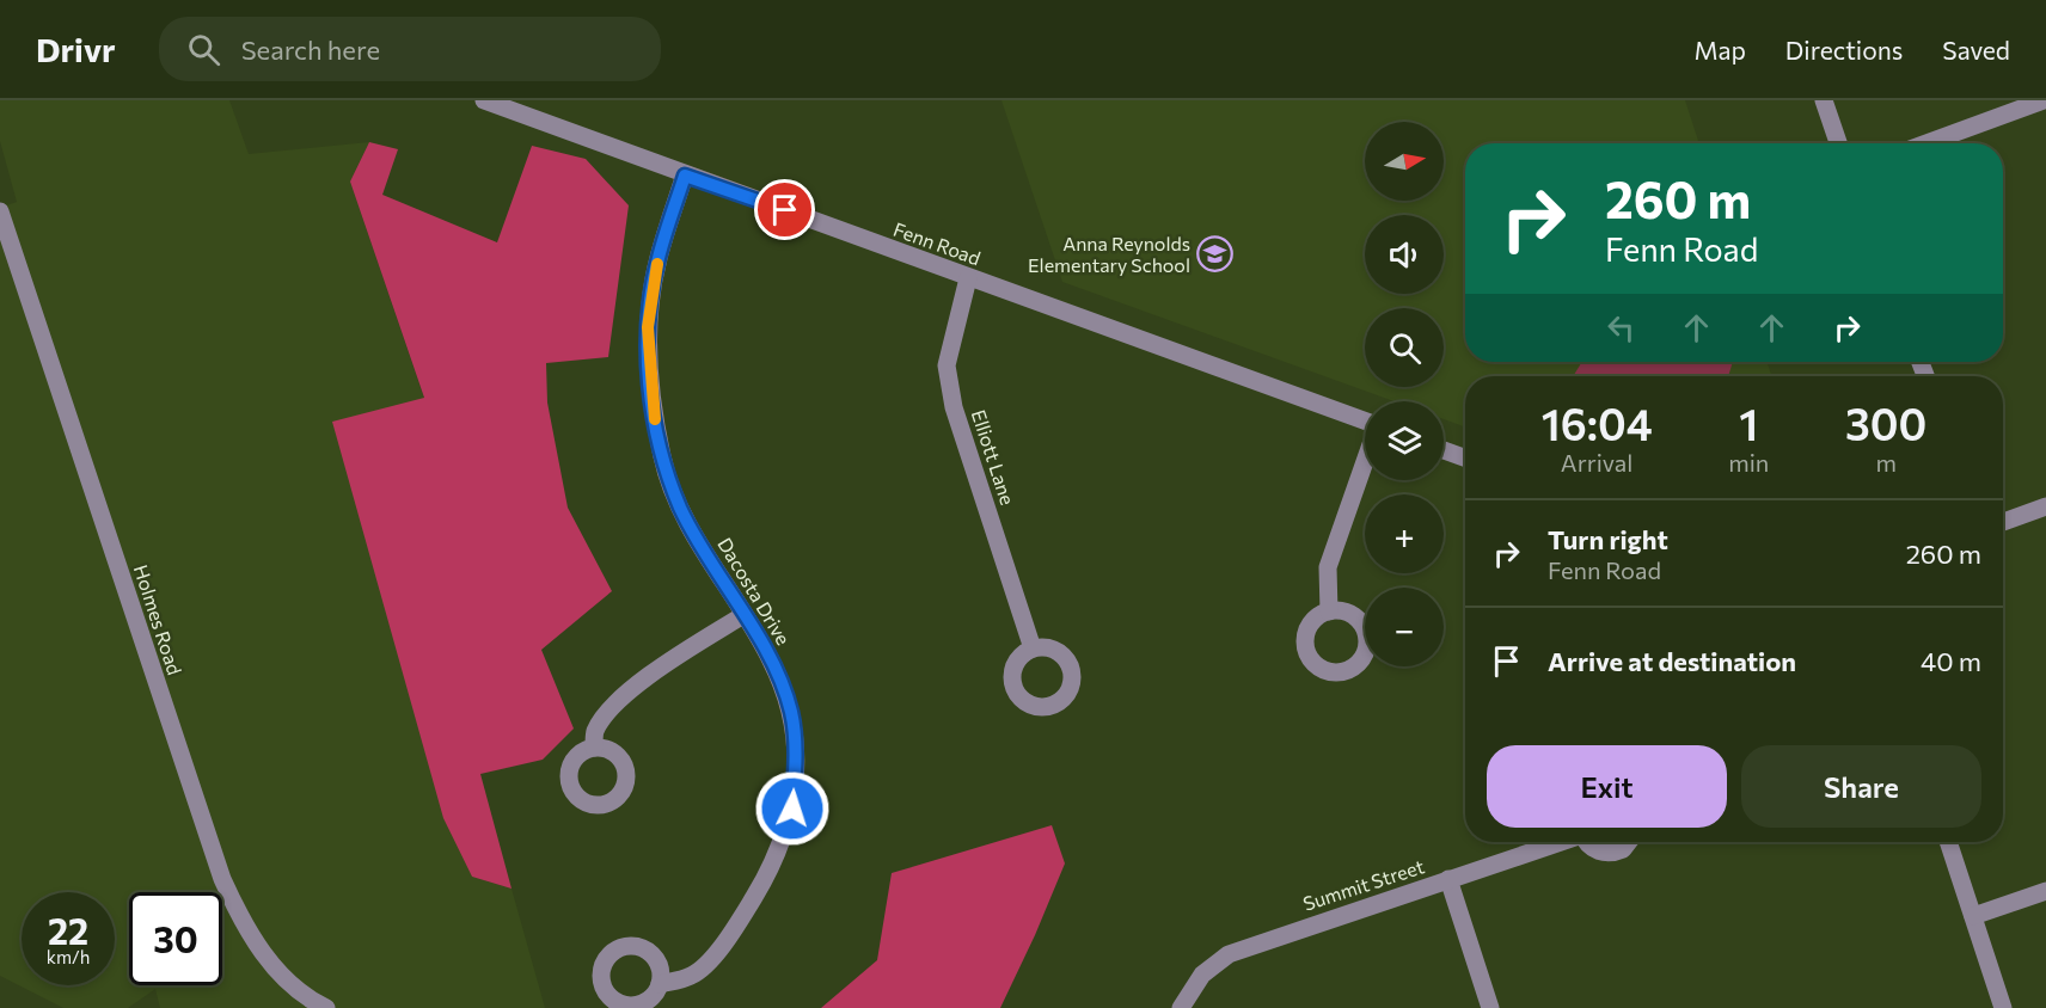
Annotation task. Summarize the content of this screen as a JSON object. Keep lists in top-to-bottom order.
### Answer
{
  "streets": {
    "street": [
      "Fenn Road",
      "Elliott Lane",
      "Dacosta Drive",
      "Holmes Road",
      "Summit Street"
    ]
  },
  "crossings": [
    ["Fenn Road", "Elliott Lane"],
    ["Fenn Road", "Dacosta Drive"]
  ],
  "places": {
    "school or university": ["Anna Reynolds Elementary School"]
  },
  "north": "right",
  "page": {
    "header": "Drivr",
    "search": "Search here",
    "nav": ["Map", "Directions", "Saved"],
    "map_buttons": ["+", "−"],
    "turn": ["260 m", "Fenn Road"],
    "eta": [
      "16:04",
      "Arrival",
      "1",
      "min",
      "300",
      "m"
    ],
    "list": [
      {
        "name": "Turn right",
        "note": "Fenn Road",
        "value": "260 m"
      },
      {
        "name": "Arrive at destination",
        "value": "40 m"
      }
    ],
    "buttons": ["Exit", "Share"],
    "speed": "22 km/h",
    "limit": "30"
  }
}
